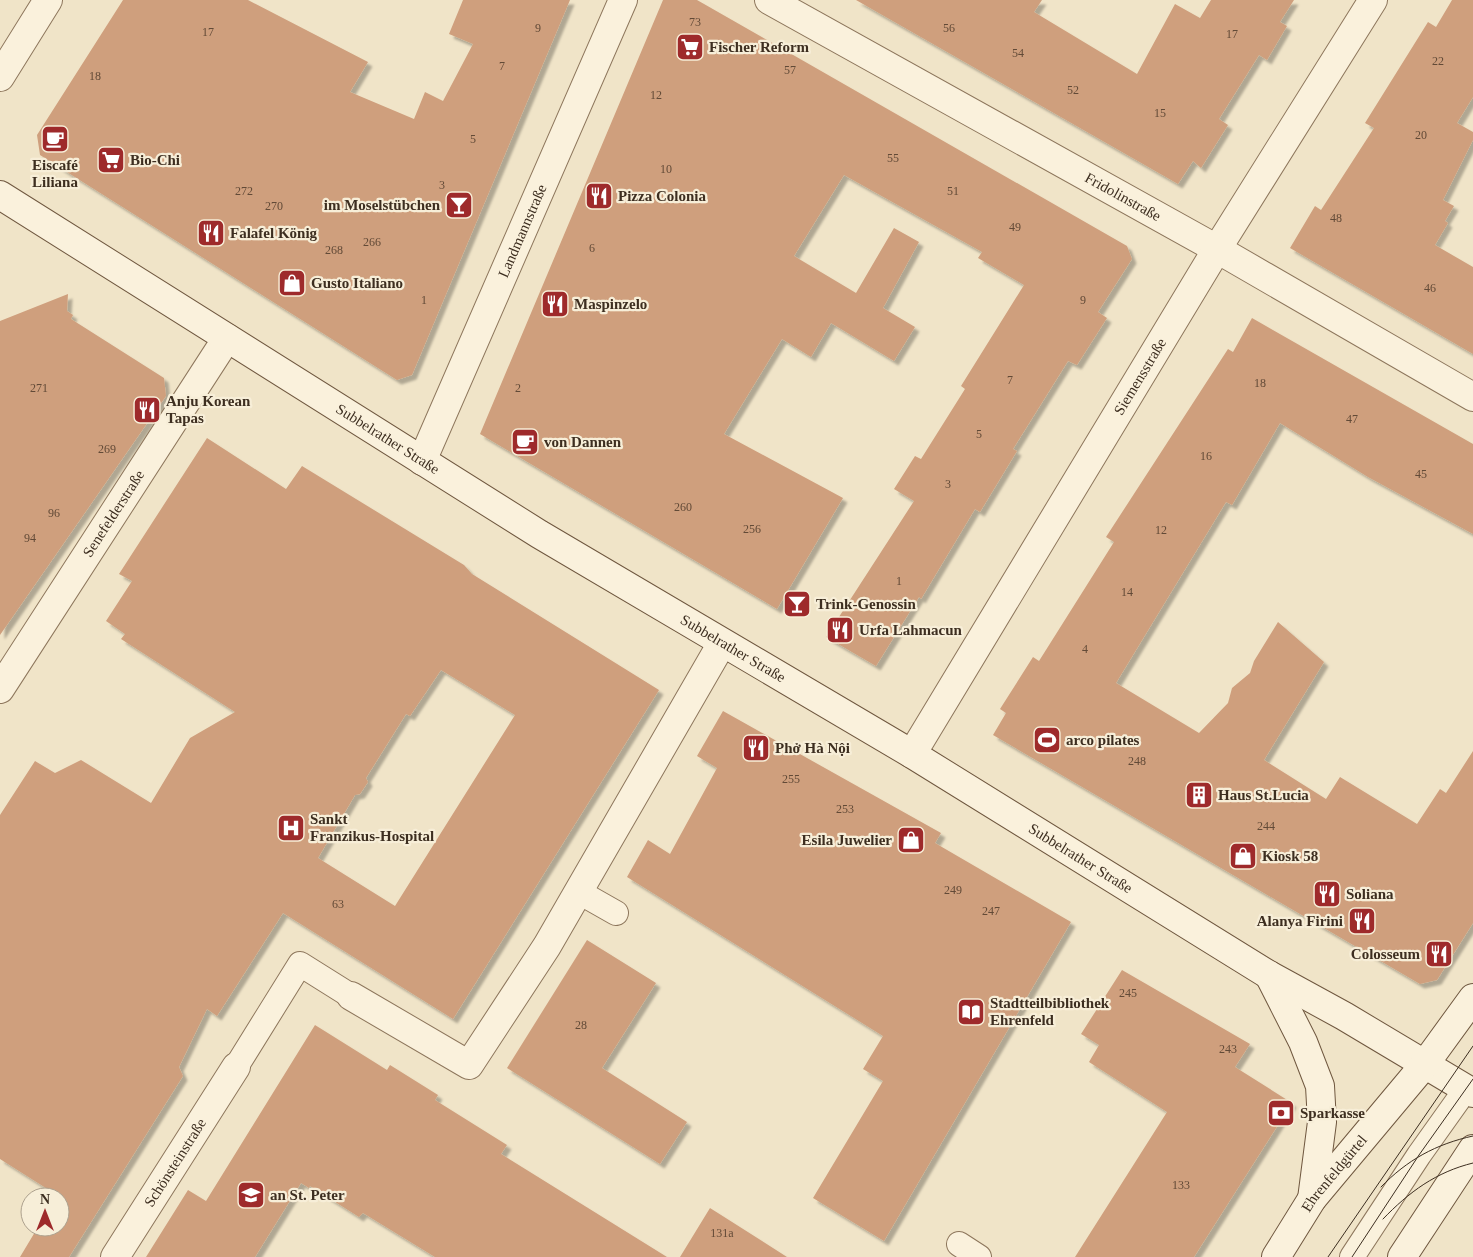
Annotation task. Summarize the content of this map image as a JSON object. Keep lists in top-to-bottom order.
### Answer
{
  "streets": {
    "street": [
      "Fridolinstraße",
      "Landmannstraße",
      "Siemensstraße",
      "Subbelrather Straße",
      "Senefelderstraße",
      "Schönsteinstraße",
      "Ehrenfeldgürtel"
    ]
  },
  "crossings": [
    ["Fridolinstraße", "Siemensstraße"],
    ["Landmannstraße", "Subbelrather Straße"],
    ["Siemensstraße", "Subbelrather Straße"],
    ["Subbelrather Straße", "Senefelderstraße"],
    ["Subbelrather Straße", "Ehrenfeldgürtel"]
  ],
  "places": {
    "supermarket": ["Fischer Reform", "Bio-Chi"],
    "cafe": ["Eiscafé Liliana", "von Dannen"],
    "restaurant": [
      "Pizza Colonia",
      "Falafel König",
      "Maspinzelo",
      "Anju Korean Tapas",
      "Urfa Lahmacun",
      "Phở Hà Nội",
      "Soliana",
      "Alanya Firini",
      "Colosseum"
    ],
    "bar": ["im Moselstübchen", "Trink-Genossin"],
    "shop": ["Gusto Italiano", "Esila Juwelier", "Kiosk 58"],
    "sports": ["arco pilates"],
    "building": ["Haus St.Lucia"],
    "hospital": ["Sankt Franzikus-Hospital"],
    "library": ["Stadtteilbibliothek Ehrenfeld"],
    "bank": ["Sparkasse"],
    "school or university": ["an St. Peter"]
  },
  "house_numbers": [
    "73",
    "9",
    "56",
    "17",
    "17",
    "54",
    "22",
    "7",
    "57",
    "18",
    "52",
    "12",
    "15",
    "20",
    "5",
    "55",
    "10",
    "3",
    "272",
    "51",
    "270",
    "48",
    "49",
    "266",
    "6",
    "268",
    "46",
    "1",
    "9",
    "7",
    "18",
    "271",
    "2",
    "47",
    "5",
    "269",
    "16",
    "45",
    "3",
    "260",
    "96",
    "256",
    "12",
    "94",
    "1",
    "14",
    "4",
    "248",
    "255",
    "253",
    "244",
    "249",
    "63",
    "247",
    "245",
    "28",
    "243",
    "133",
    "131a"
  ],
  "north": "top"
}
